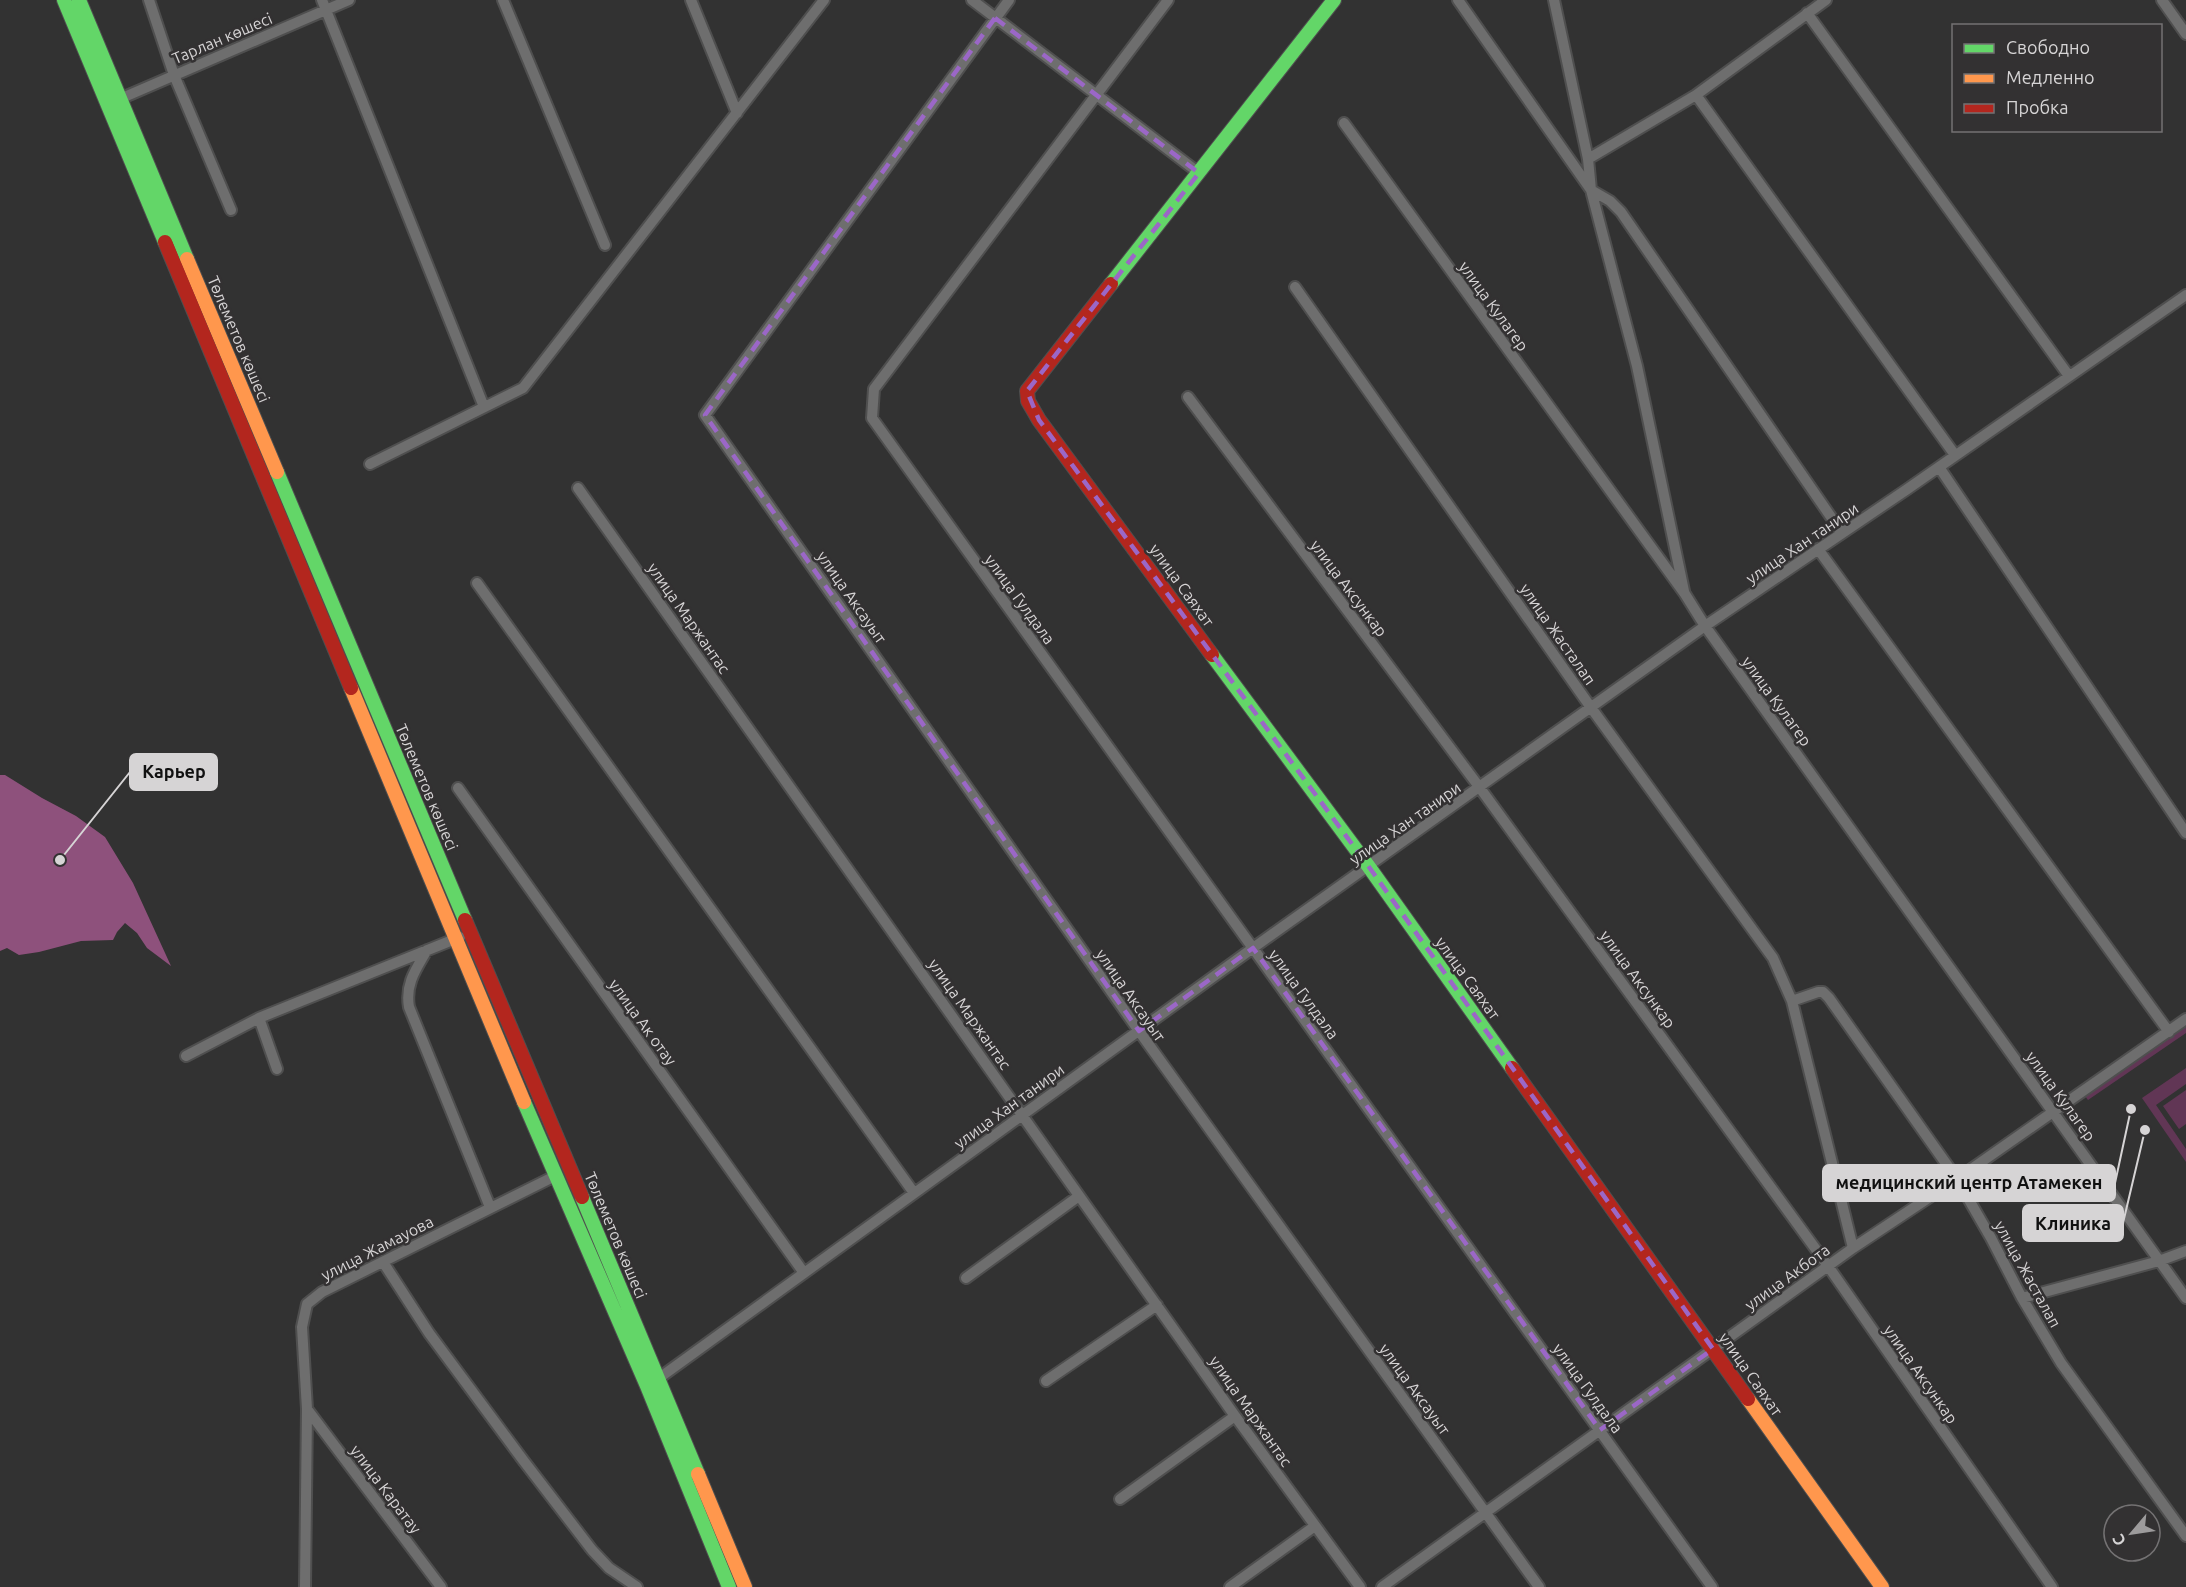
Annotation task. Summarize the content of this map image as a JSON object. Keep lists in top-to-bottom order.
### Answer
{
  "streets": {
    "main road": ["Төлеметов көшесі", "улица Саяхат"],
    "street": [
      "Тарлан көшесі",
      "улица Кулагер",
      "улица Хан танири",
      "улица Аксункар",
      "улица Аксауыт",
      "улица Гулдала",
      "улица Маржантас",
      "улица Жасталап",
      "улица Ак отау",
      "улица Жамауова",
      "улица Акбота",
      "улица Каратау"
    ]
  },
  "crossings": [
    ["Тарлан көшесі", "Төлеметов көшесі"],
    ["улица Кулагер", "улица Хан танири"],
    ["улица Кулагер", "улица Акбота"],
    ["Төлеметов көшесі", "улица Хан танири"],
    ["Төлеметов көшесі", "улица Жамауова"],
    ["улица Хан танири", "улица Саяхат"],
    ["улица Хан танири", "улица Аксункар"],
    ["улица Хан танири", "улица Аксауыт"],
    ["улица Хан танири", "улица Гулдала"],
    ["улица Хан танири", "улица Маржантас"],
    ["улица Хан танири", "улица Жасталап"],
    ["улица Хан танири", "улица Ак отау"],
    ["улица Саяхат", "улица Акбота"],
    ["улица Аксункар", "улица Акбота"],
    ["улица Аксауыт", "улица Акбота"],
    ["улица Гулдала", "улица Акбота"],
    ["улица Жасталап", "улица Акбота"],
    ["улица Жамауова", "улица Каратау"]
  ],
  "places": ["Карьер", "медицинский центр Атамекен", "Клиника"],
  "legend": ["Свободно", "Медленно", "Пробка"],
  "north": "bottom left"
}
